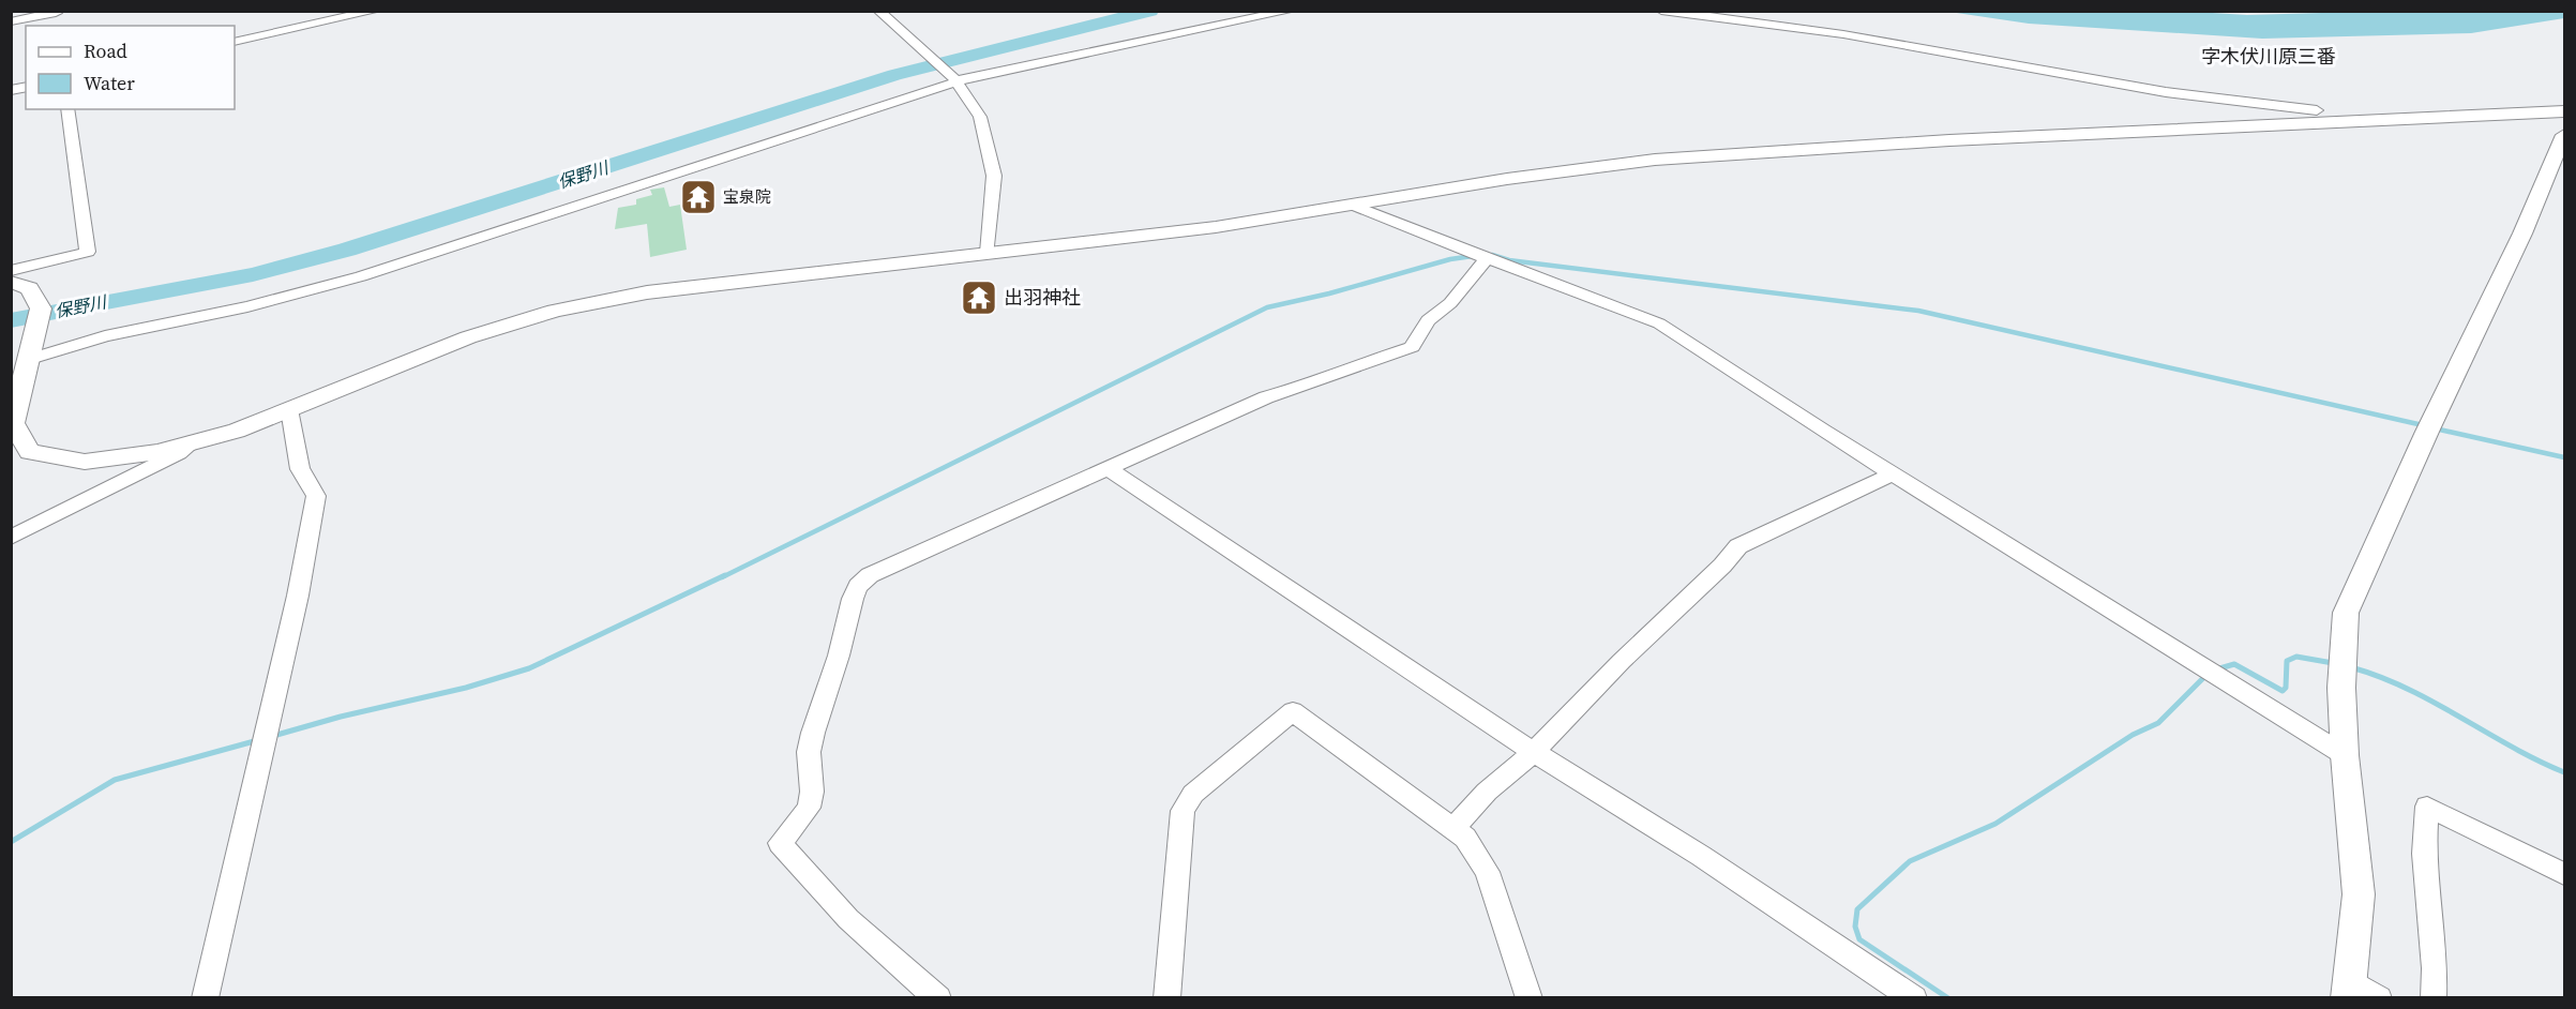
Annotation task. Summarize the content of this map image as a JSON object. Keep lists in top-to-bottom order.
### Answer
{
  "districts": ["字木伏川原三番"],
  "water": ["保野川"],
  "places": {
    "temple": ["宝泉院", "出羽神社"]
  },
  "legend": ["Road", "Water"]
}
